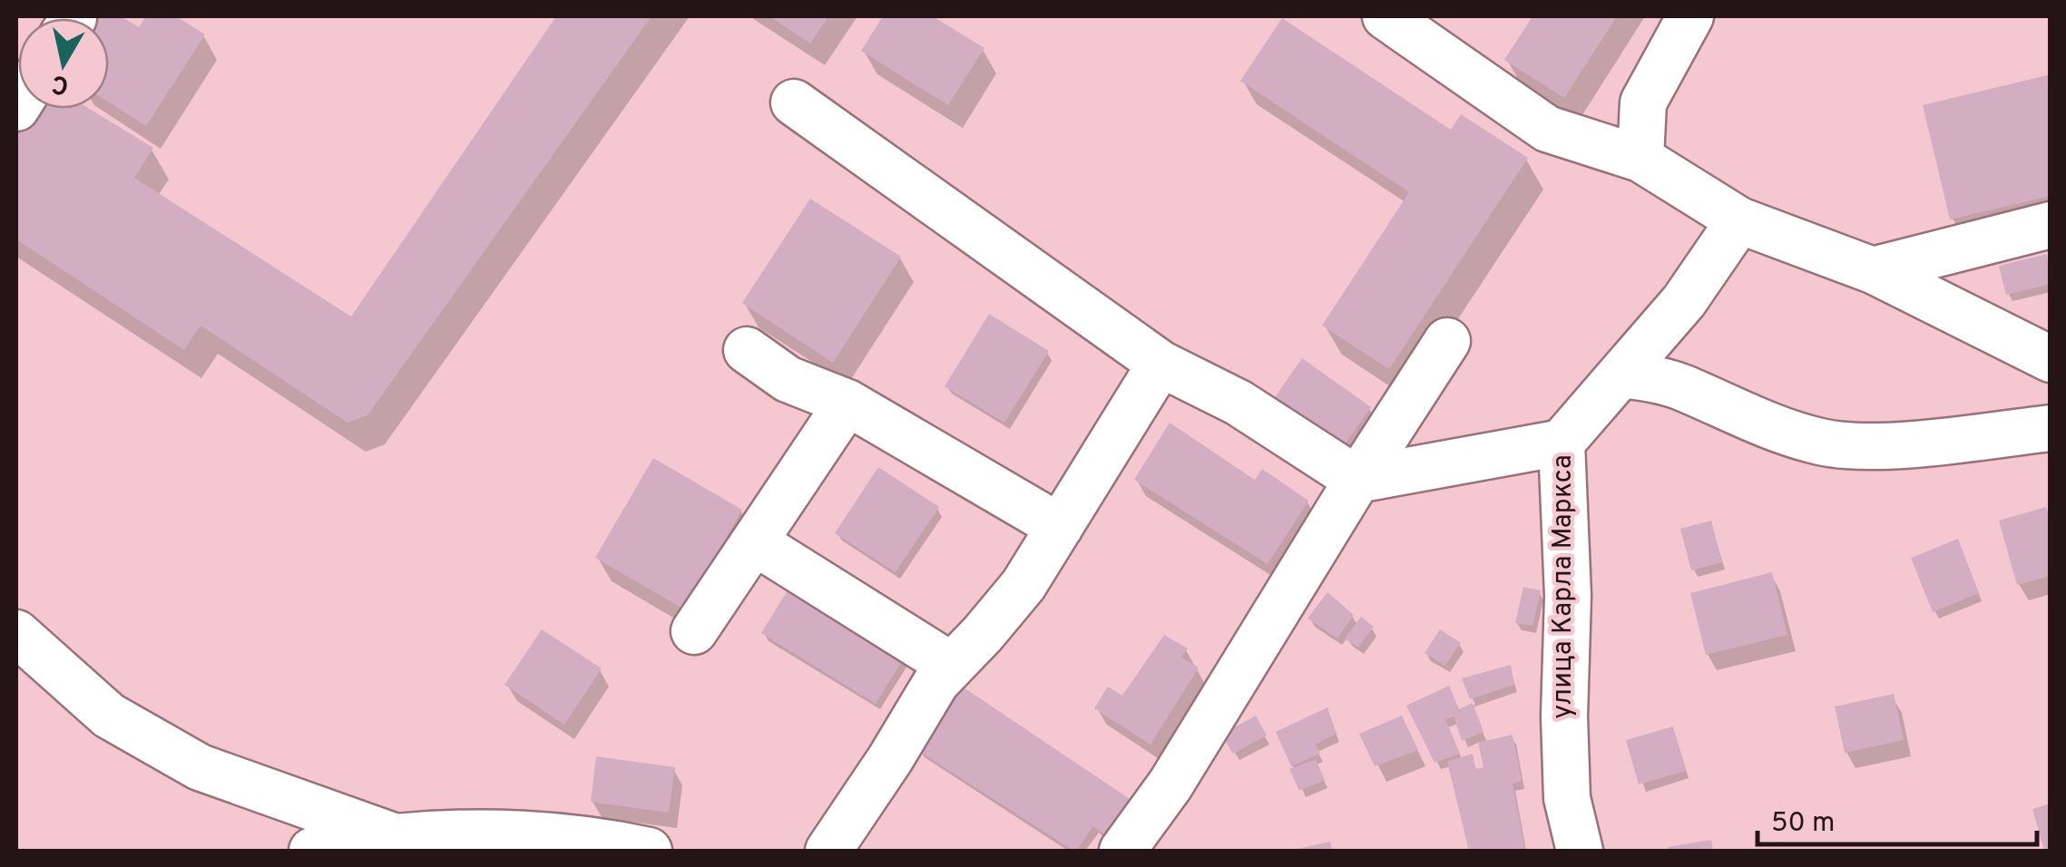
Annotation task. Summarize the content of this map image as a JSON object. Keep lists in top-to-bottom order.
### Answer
{
  "streets": {
    "street": ["улица Карла Маркса"]
  },
  "scale_bar": "50 m",
  "north": "bottom"
}
